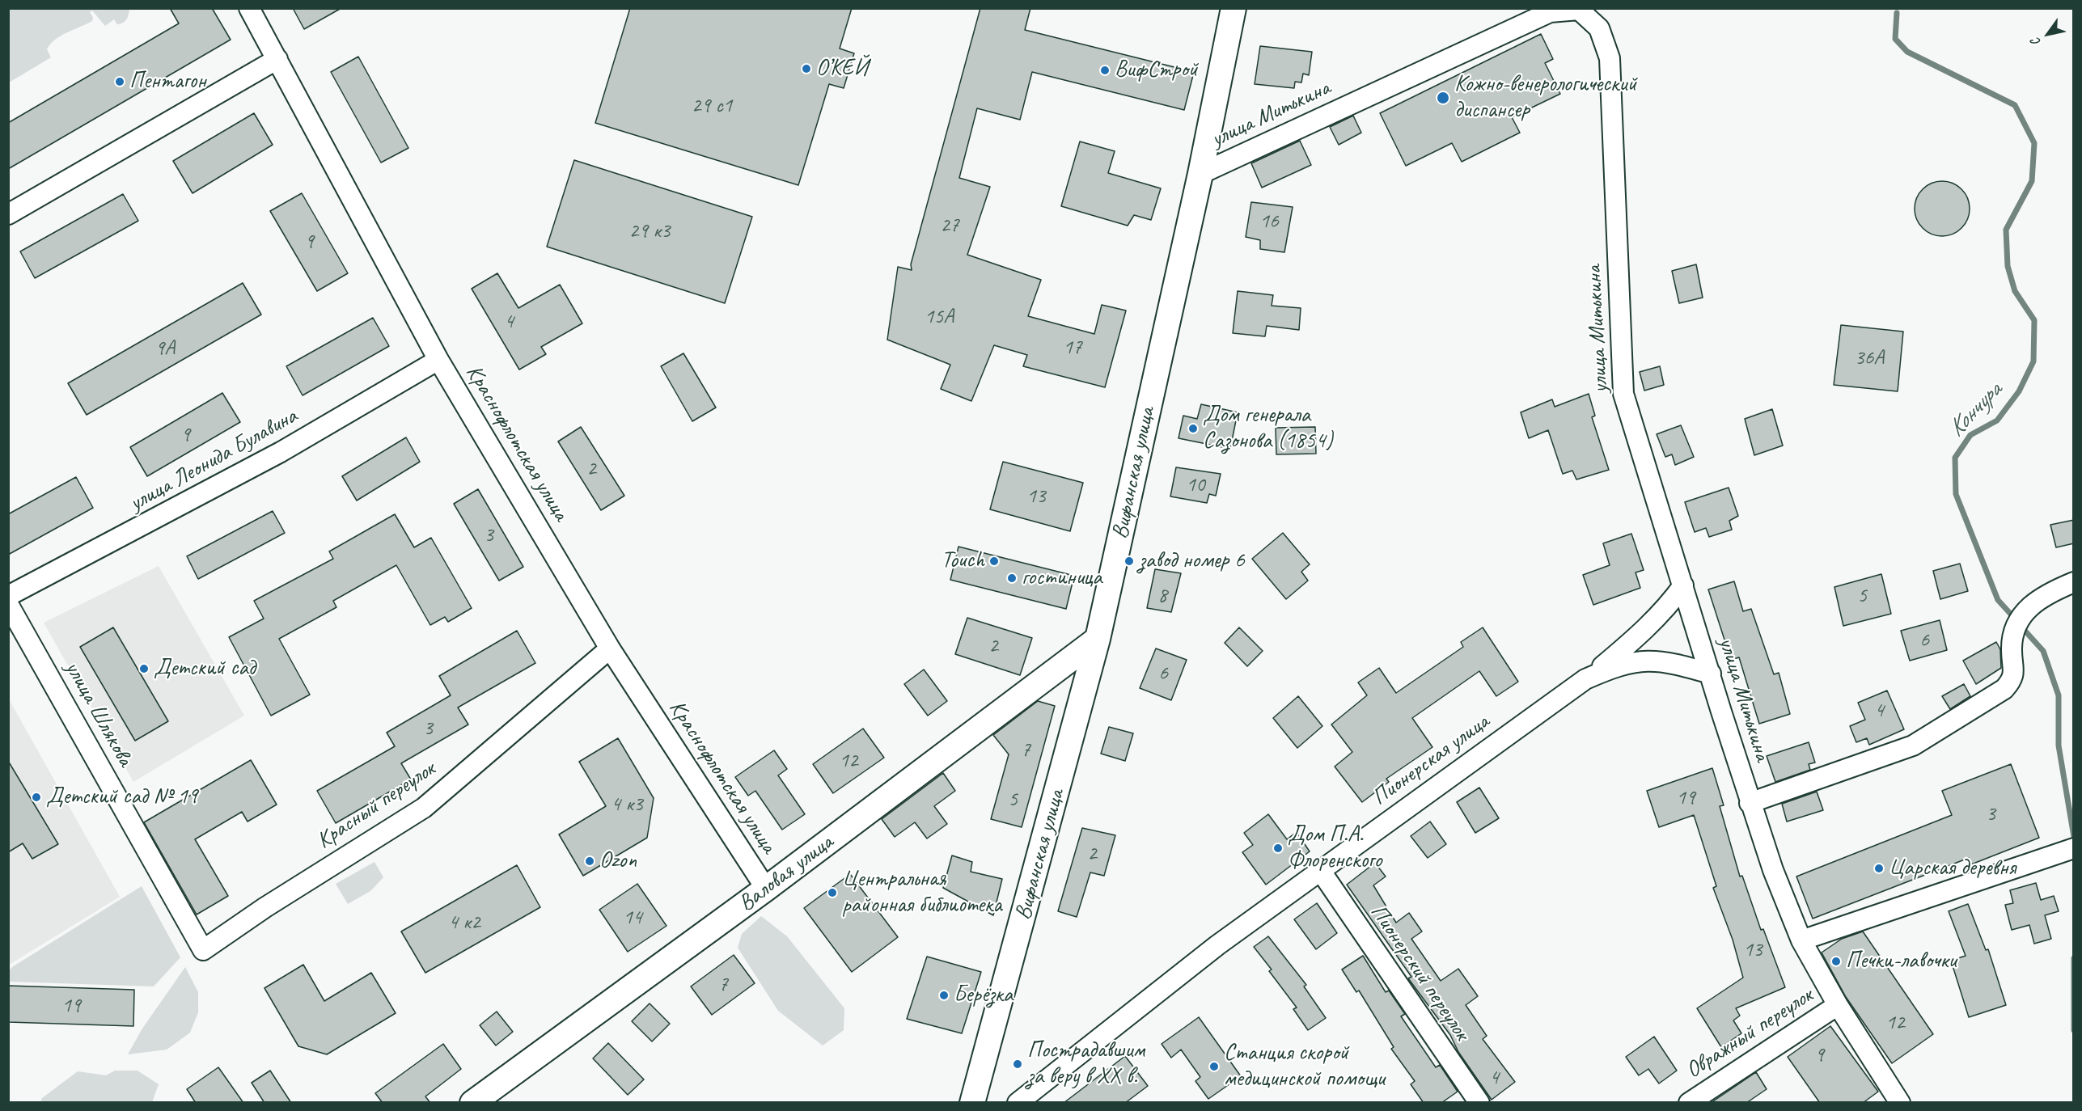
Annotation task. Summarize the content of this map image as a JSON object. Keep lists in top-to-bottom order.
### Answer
{
  "streets": {
    "main road": ["Вифанская улица", "Валовая улица"],
    "street": [
      "улица Митькина",
      "Краснофлотская улица",
      "улица Леонида Булавина",
      "улица Шлякова",
      "Пионерская улица",
      "Красный переулок",
      "Пионерский переулок",
      "Овражный переулок"
    ]
  },
  "crossings": [
    ["улица Митькина", "Вифанская улица"],
    ["улица Митькина", "Пионерская улица"],
    ["улица Митькина", "Овражный переулок"],
    ["Краснофлотская улица", "улица Леонида Булавина"],
    ["Краснофлотская улица", "Красный переулок"],
    ["Краснофлотская улица", "Валовая улица"],
    ["Вифанская улица", "Валовая улица"],
    ["улица Шлякова", "Красный переулок"],
    ["Пионерская улица", "Пионерский переулок"]
  ],
  "water": ["Кончура"],
  "places": [
    "О’КЕЙ",
    "ВифСтрой",
    "Пентагон",
    "Кожно-венерологический диспансер",
    "Дом генерала Сазонова (1854)",
    "Touch",
    "завод номер 6",
    "гостиница",
    "Детский сад",
    "Детский сад № 19",
    "Дом П.А. Флоренского",
    "Ozon",
    "Царская деревня",
    "Центральная районная библиотека",
    "Печки-лавочки",
    "Берёзка",
    "Пострадавшим за веру в XX в.",
    "Станция скорой медицинской помощи"
  ],
  "house_numbers": [
    "29 с1",
    "16",
    "27",
    "29 к3",
    "9",
    "15А",
    "4",
    "17",
    "9А",
    "36А",
    "9",
    "2",
    "10",
    "13",
    "3",
    "8",
    "5",
    "6",
    "2",
    "6",
    "4",
    "3",
    "7",
    "12",
    "19",
    "5",
    "4 к3",
    "3",
    "2",
    "14",
    "4 к2",
    "13",
    "7",
    "19",
    "12",
    "9",
    "4"
  ],
  "north": "bottom left"
}
